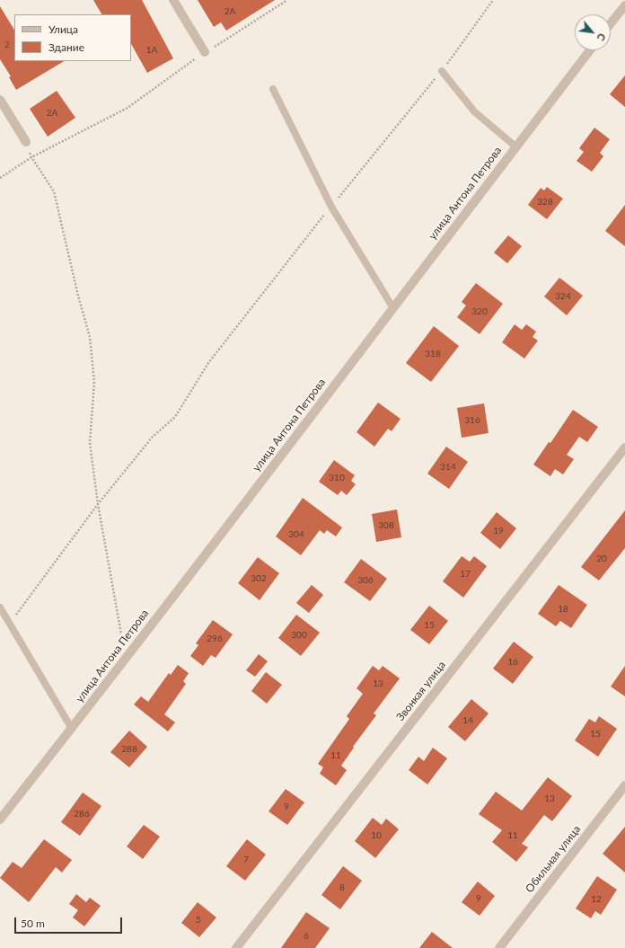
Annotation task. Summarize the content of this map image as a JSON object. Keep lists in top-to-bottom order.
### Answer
{
  "streets": {
    "street": ["улица Антона Петрова", "Звонкая улица", "Обильная улица"]
  },
  "house_numbers": [
    "2А",
    "2",
    "1А",
    "2А",
    "328",
    "324",
    "320",
    "318",
    "316",
    "314",
    "310",
    "308",
    "19",
    "304",
    "20",
    "17",
    "302",
    "306",
    "18",
    "15",
    "300",
    "296",
    "16",
    "13",
    "14",
    "15",
    "288",
    "11",
    "13",
    "9",
    "286",
    "10",
    "11",
    "7",
    "8",
    "9",
    "12",
    "5",
    "6"
  ],
  "legend": ["Улица", "Здание"],
  "scale_bar": "50 m",
  "north": "bottom right"
}
